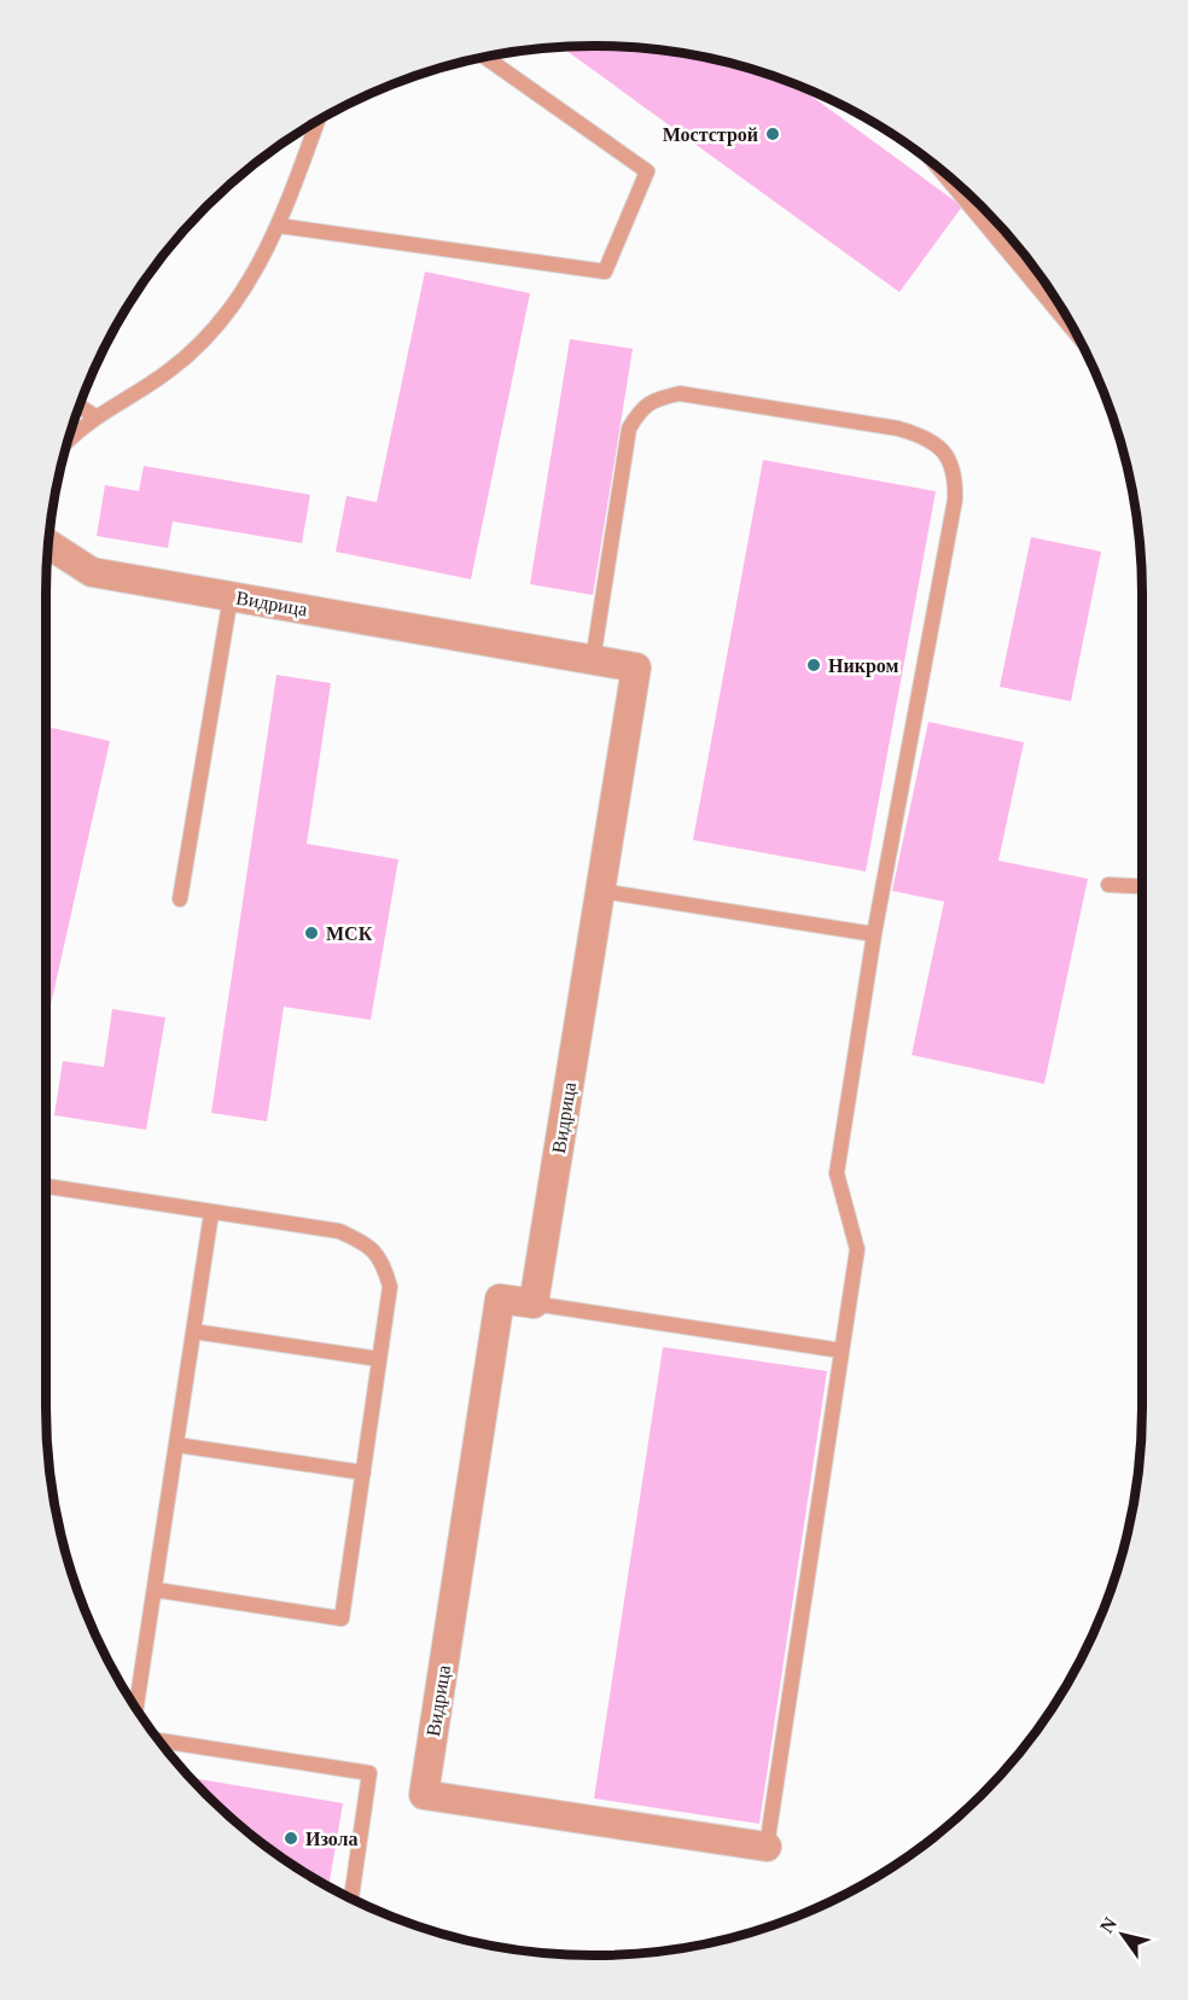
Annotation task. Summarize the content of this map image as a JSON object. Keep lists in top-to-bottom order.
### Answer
{
  "streets": {
    "street": ["Видрица"]
  },
  "places": [
    "Мостстрой",
    "Никром",
    "МСК",
    "Изола"
  ],
  "north": "top left"
}
